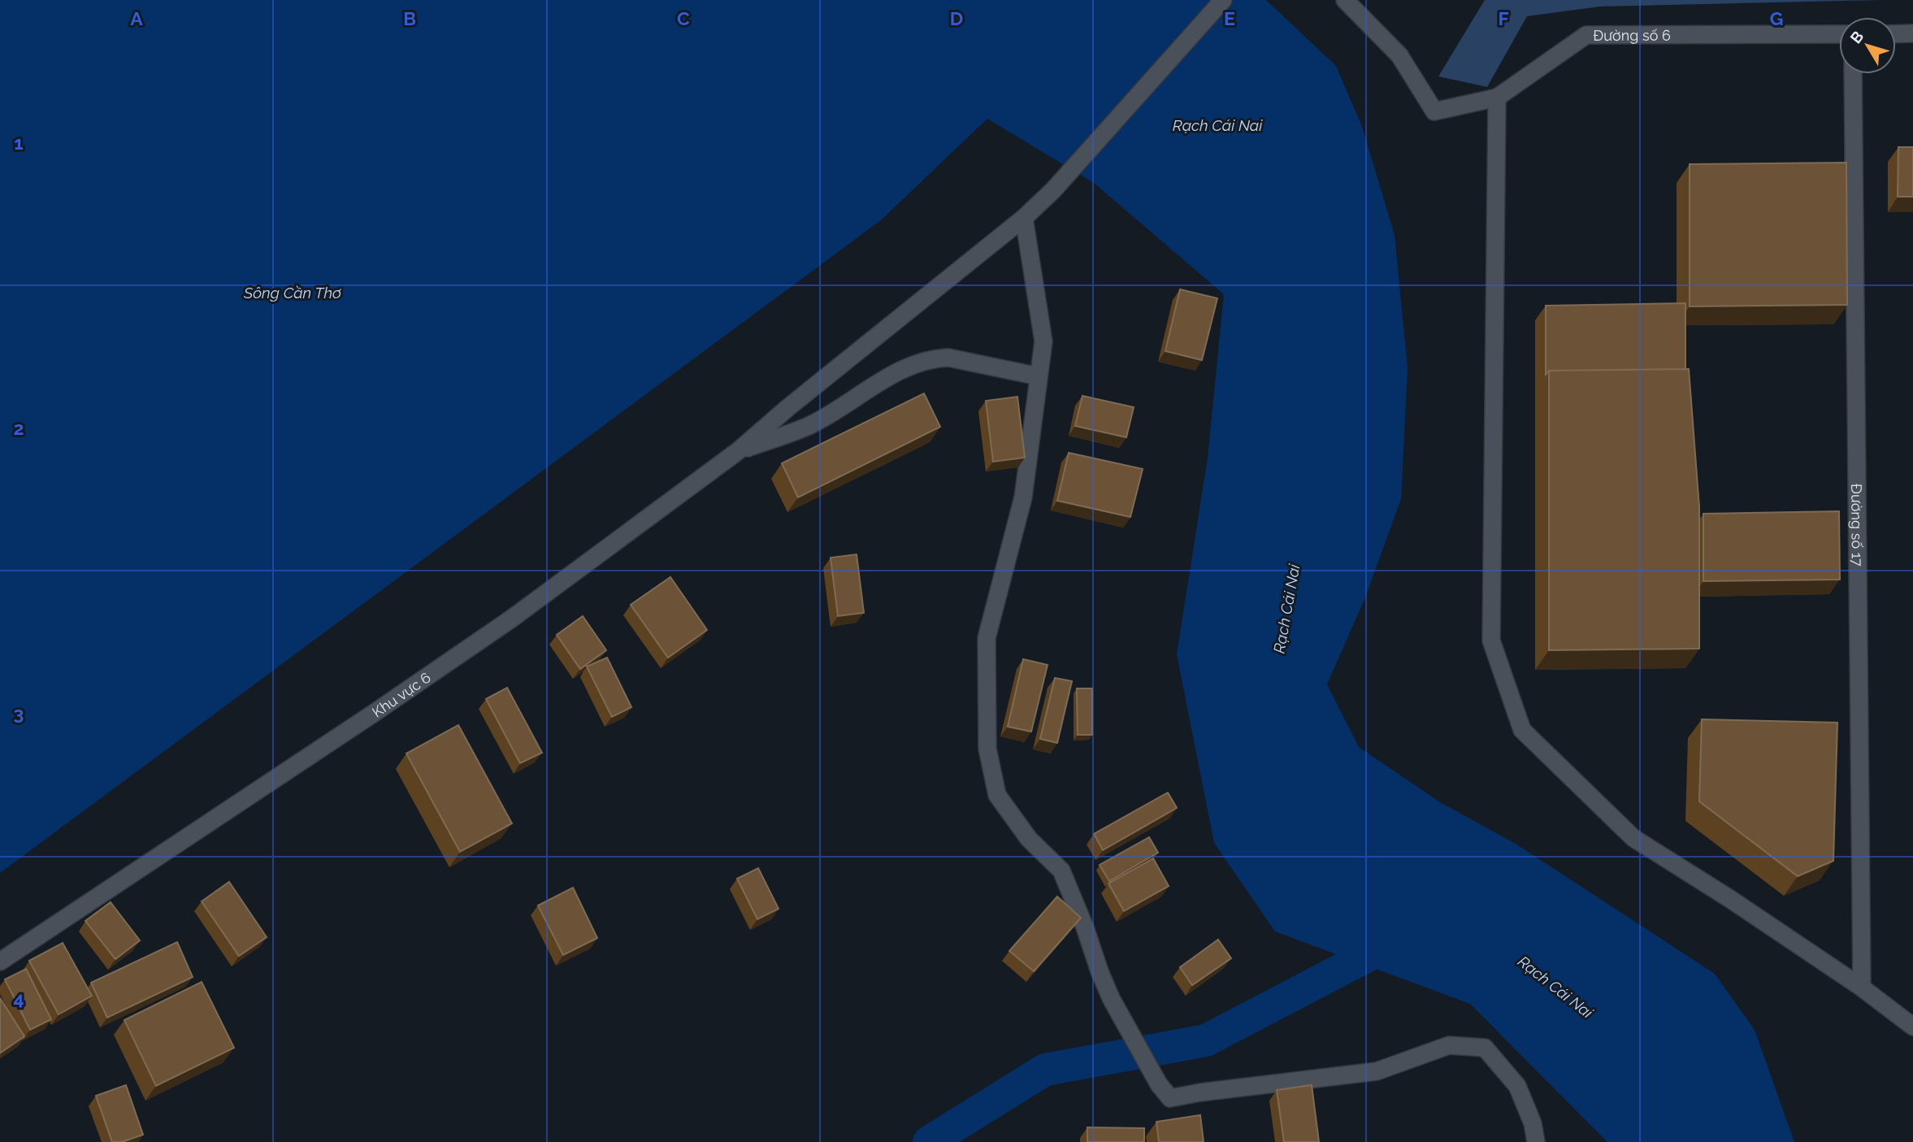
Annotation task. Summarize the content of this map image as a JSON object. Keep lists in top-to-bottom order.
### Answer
{
  "streets": {
    "street": ["Đường số 6", "Đường số 17", "Khu vực 6"]
  },
  "water": ["Rạch Cái Nai", "Sông Cần Thơ"],
  "north": "top left",
  "grid": {
    "columns": [
      "A",
      "B",
      "C",
      "D",
      "E",
      "F",
      "G"
    ],
    "rows": [
      "1",
      "2",
      "3",
      "4"
    ]
  }
}
